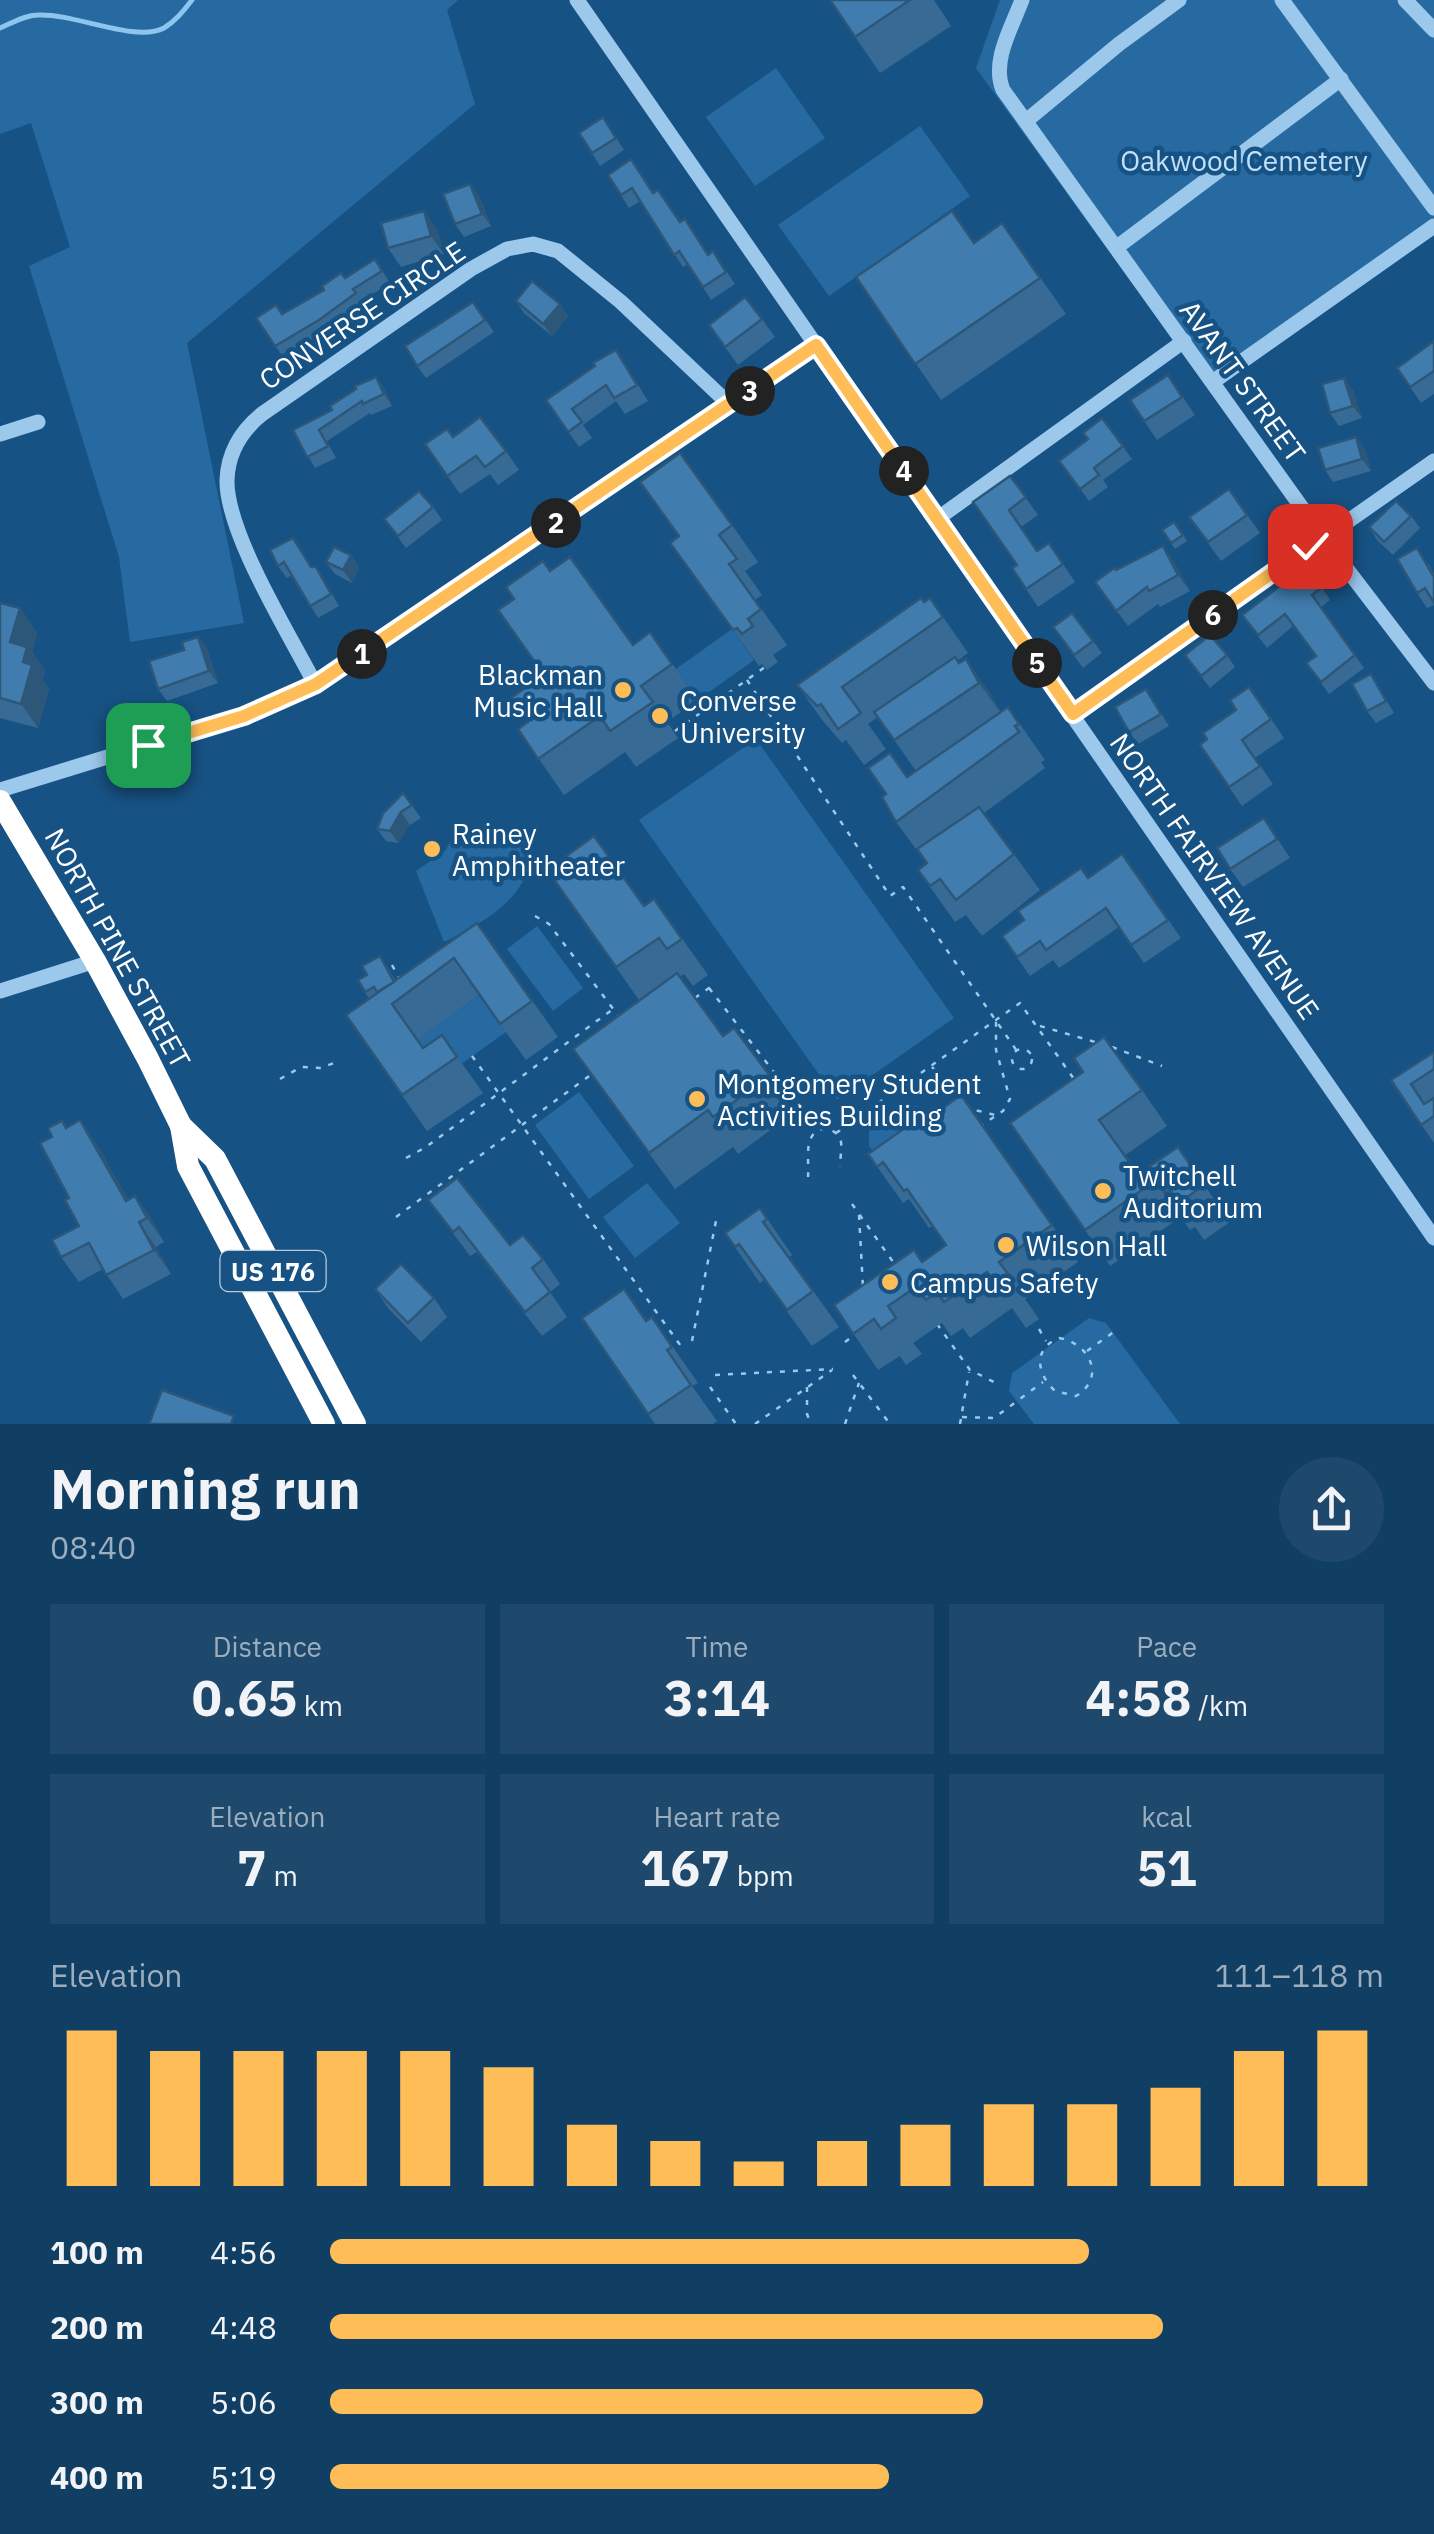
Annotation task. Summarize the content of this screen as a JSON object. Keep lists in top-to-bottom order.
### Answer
{
  "streets": {
    "highway": ["NORTH PINE STREET", "US 176"],
    "street": ["CONVERSE CIRCLE", "AVANT STREET", "NORTH FAIRVIEW AVENUE"]
  },
  "parks": ["Oakwood Cemetery"],
  "places": [
    "Blackman Music Hall",
    "Converse University",
    "Rainey Amphitheater",
    "Montgomery Student Activities Building",
    "Twitchell Auditorium",
    "Wilson Hall",
    "Campus Safety"
  ],
  "page": {
    "pins": [
      "3",
      "4",
      "2",
      "6",
      "1",
      "5"
    ],
    "heading": ["Morning run", "08:40"],
    "stats": [
      ["Distance", "0.65 km"],
      ["Time", "3:14"],
      ["Pace", "4:58 /km"],
      ["Elevation", "7 m"],
      ["Heart rate", "167 bpm"],
      ["kcal", "51"]
    ],
    "chart": ["Elevation", "111–118 m"],
    "list": [
      {
        "name": "100 m",
        "note": "4:56"
      },
      {
        "name": "200 m",
        "note": "4:48"
      },
      {
        "name": "300 m",
        "note": "5:06"
      },
      {
        "name": "400 m",
        "note": "5:19"
      }
    ]
  }
}
